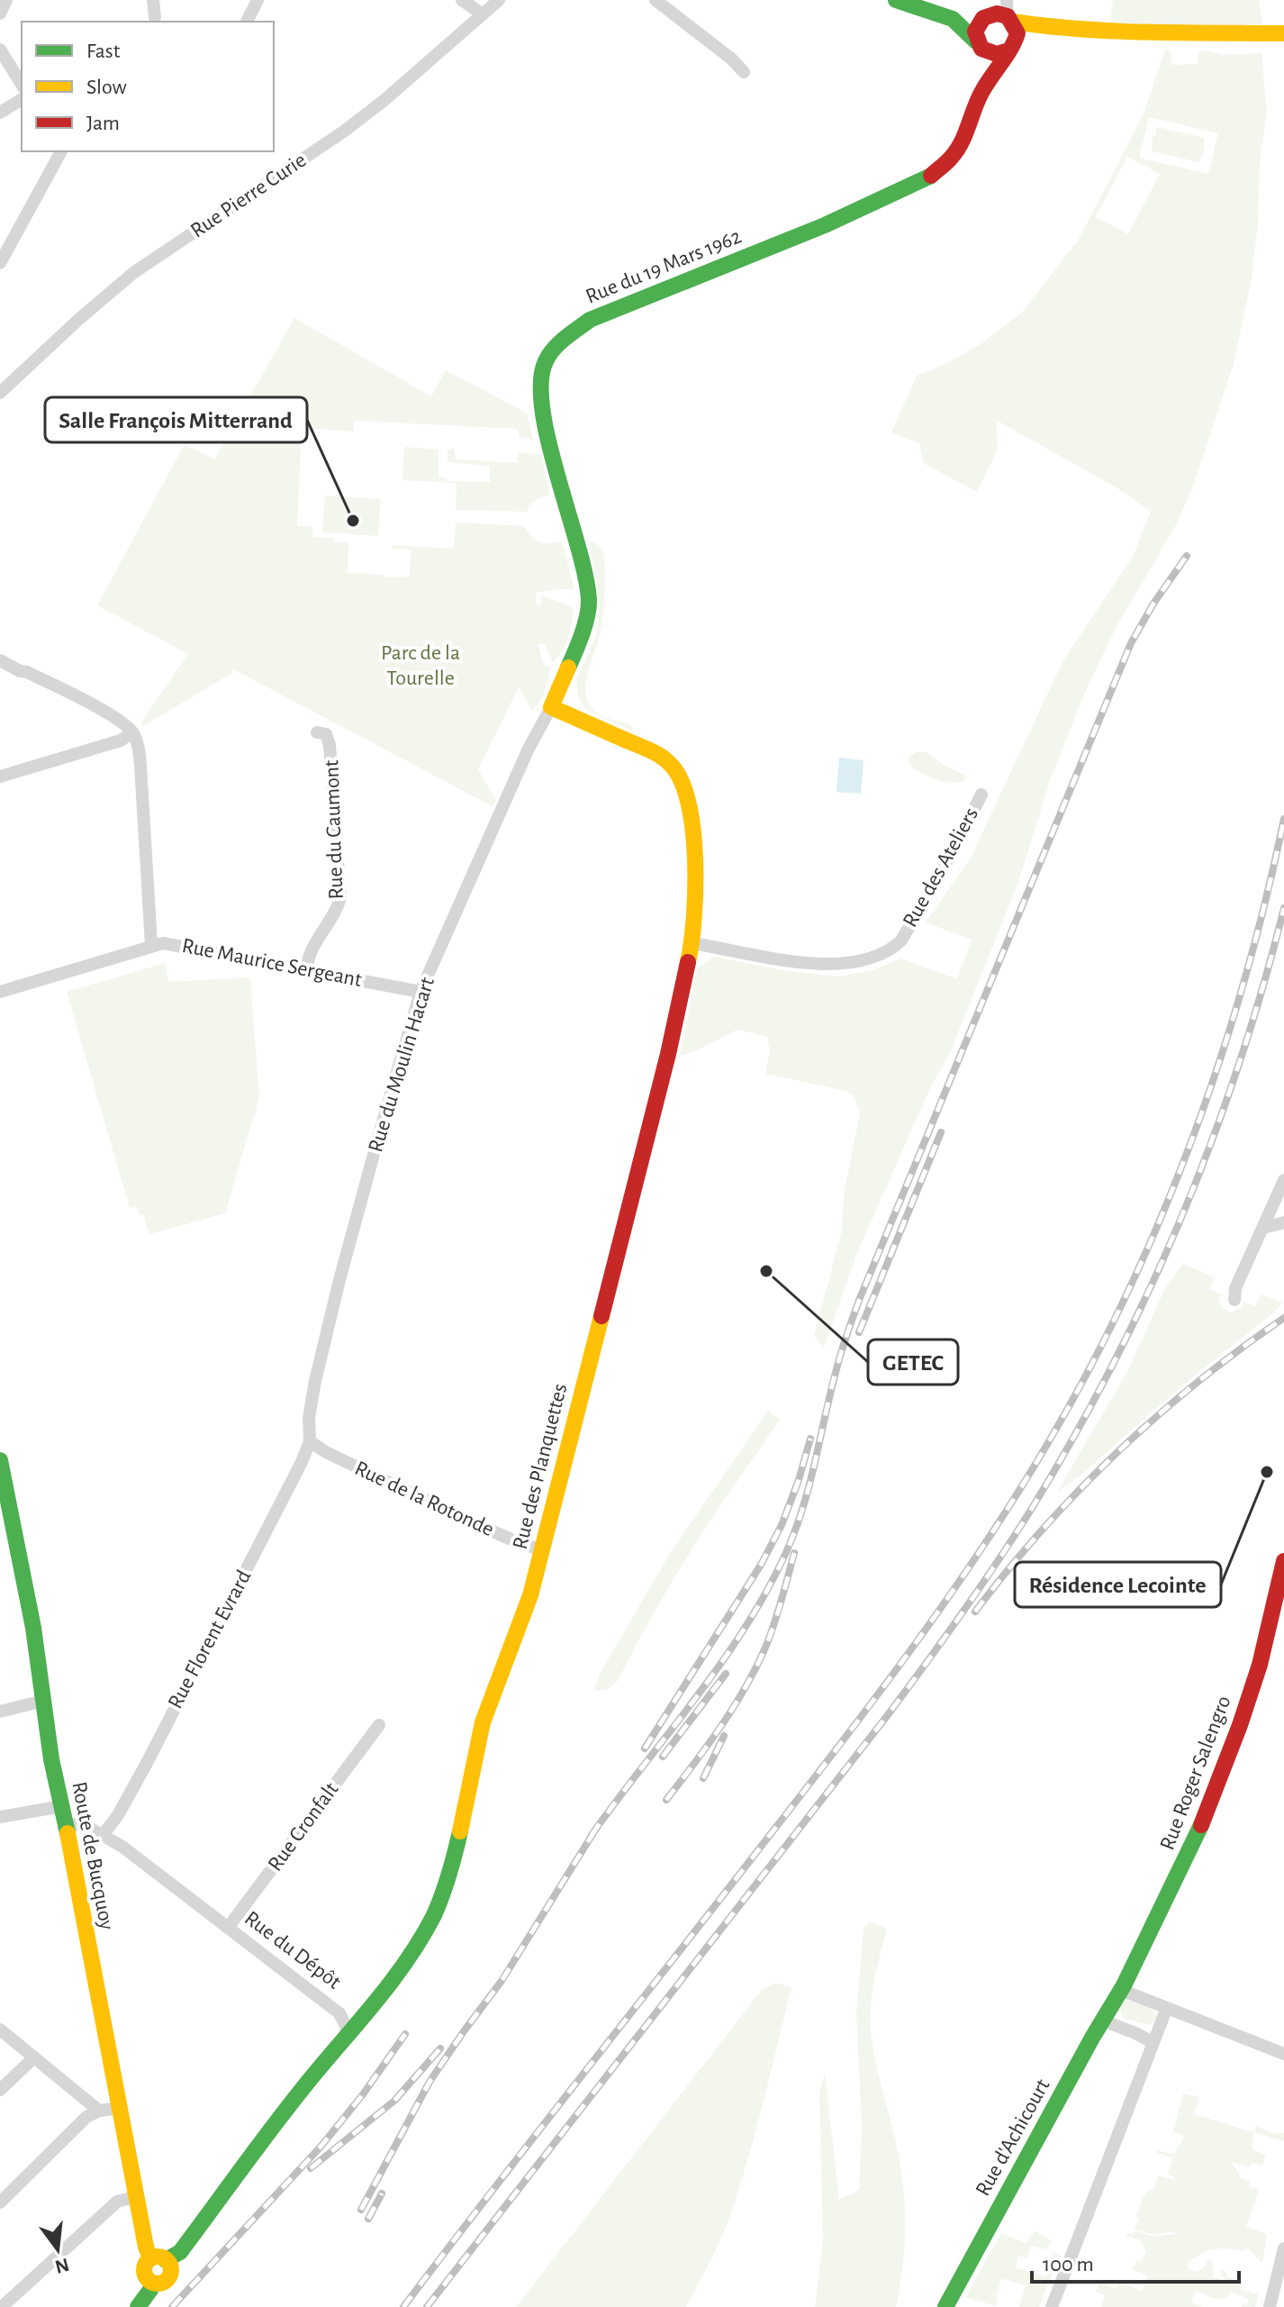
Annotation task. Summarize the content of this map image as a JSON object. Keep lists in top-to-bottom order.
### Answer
{
  "streets": {
    "street": [
      "Rue Pierre Curie",
      "Rue du 19 Mars 1962",
      "Rue du Caumont",
      "Rue des Ateliers",
      "Rue Maurice Sergeant",
      "Rue du Moulin Hacart",
      "Rue des Planquettes",
      "Rue de la Rotonde",
      "Rue Florent Evrard",
      "Rue Roger Salengro",
      "Rue Cronfalt",
      "Route de Bucquoy",
      "Rue du Dépôt",
      "Rue d'Achicourt"
    ]
  },
  "crossings": [
    ["Rue du 19 Mars 1962", "Rue du Moulin Hacart"],
    ["Rue du 19 Mars 1962", "Rue des Planquettes"],
    ["Rue du Caumont", "Rue Maurice Sergeant"],
    ["Rue des Ateliers", "Rue des Planquettes"],
    ["Rue Maurice Sergeant", "Rue du Moulin Hacart"],
    ["Rue du Moulin Hacart", "Rue des Planquettes"],
    ["Rue du Moulin Hacart", "Rue de la Rotonde"],
    ["Rue du Moulin Hacart", "Rue Florent Evrard"],
    ["Rue des Planquettes", "Rue de la Rotonde"],
    ["Rue des Planquettes", "Rue du Dépôt"],
    ["Rue de la Rotonde", "Rue Florent Evrard"],
    ["Rue Florent Evrard", "Rue du Dépôt"],
    ["Rue Roger Salengro", "Rue d'Achicourt"],
    ["Rue Cronfalt", "Rue du Dépôt"],
    ["Route de Bucquoy", "Rue du Dépôt"]
  ],
  "parks": ["Parc de la Tourelle"],
  "places": ["Salle François Mitterrand", "GETEC", "Résidence Lecointe"],
  "legend": ["Fast", "Slow", "Jam"],
  "scale_bar": "100 m",
  "north": "bottom"
}
